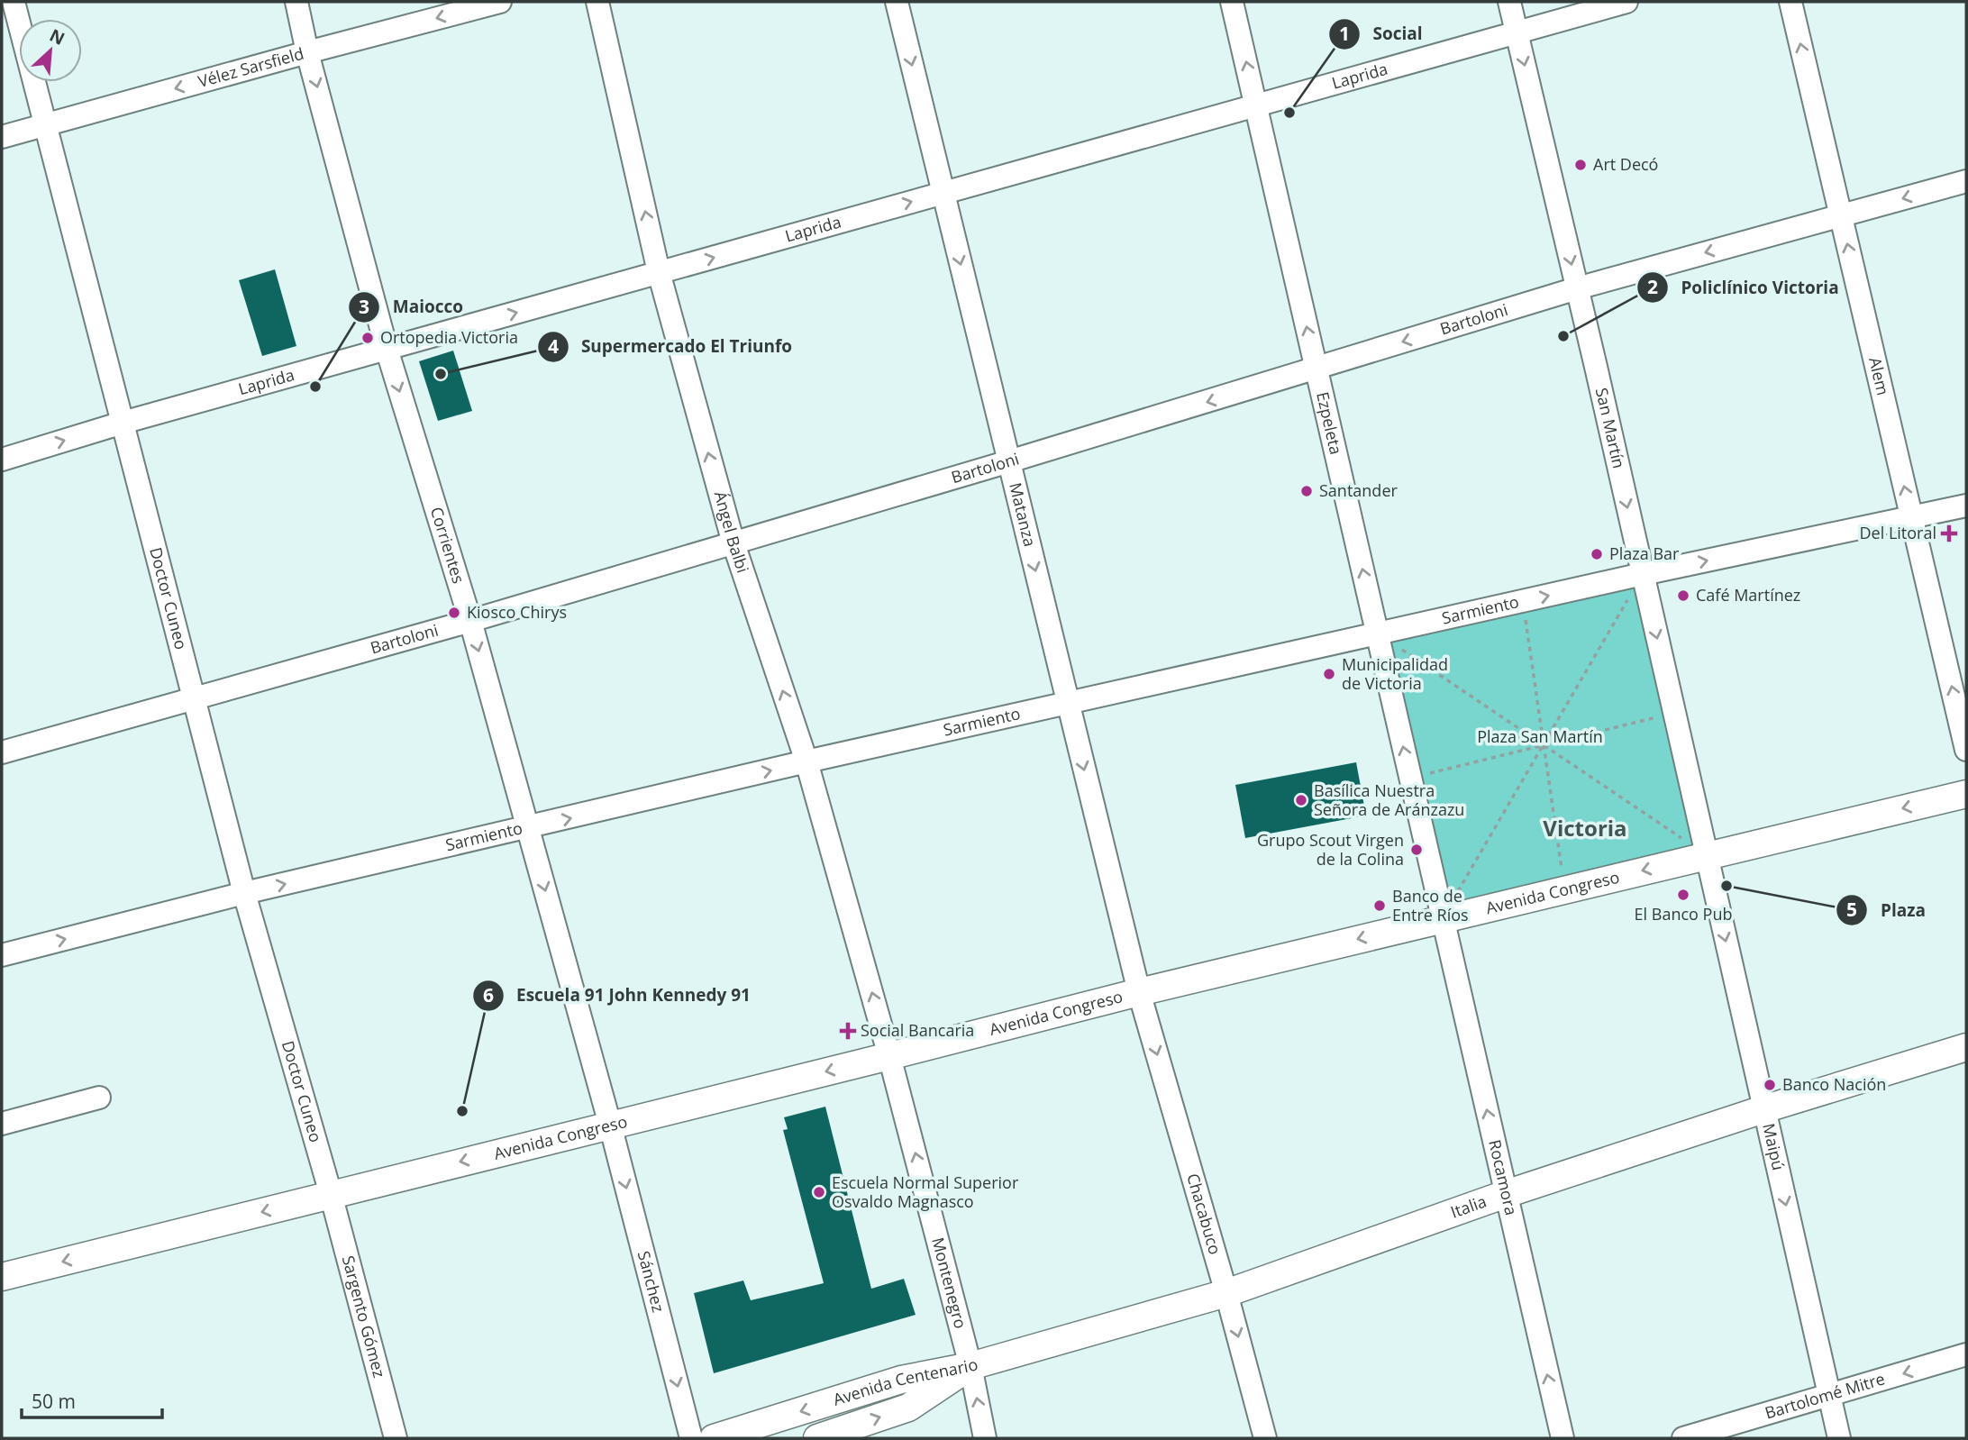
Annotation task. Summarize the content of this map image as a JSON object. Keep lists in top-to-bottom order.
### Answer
{
  "streets": {
    "street": [
      "Vélez Sarsfield",
      "Laprida",
      "Bartoloni",
      "Alem",
      "Ezpeleta",
      "San Martín",
      "Matanza",
      "Ángel Balbi",
      "Corrientes",
      "Doctor Cuneo",
      "Sarmiento",
      "Avenida Congreso",
      "Maipú",
      "Rocamora",
      "Italia",
      "Chacabuco",
      "Sánchez",
      "Montenegro",
      "Sargento Gómez",
      "Avenida Centenario",
      "Bartolomé Mitre"
    ]
  },
  "crossings": [
    ["Vélez Sarsfield", "Corrientes"],
    ["Vélez Sarsfield", "Doctor Cuneo"],
    ["Laprida", "Ezpeleta"],
    ["Laprida", "San Martín"],
    ["Laprida", "Matanza"],
    ["Laprida", "Ángel Balbi"],
    ["Laprida", "Corrientes"],
    ["Laprida", "Doctor Cuneo"],
    ["Bartoloni", "Alem"],
    ["Bartoloni", "Ezpeleta"],
    ["Bartoloni", "San Martín"],
    ["Bartoloni", "Matanza"],
    ["Bartoloni", "Ángel Balbi"],
    ["Bartoloni", "Corrientes"],
    ["Bartoloni", "Doctor Cuneo"],
    ["Alem", "Sarmiento"],
    ["Ezpeleta", "Sarmiento"],
    ["Ezpeleta", "Avenida Congreso"],
    ["Ezpeleta", "Rocamora"],
    ["San Martín", "Sarmiento"],
    ["San Martín", "Avenida Congreso"],
    ["San Martín", "Maipú"],
    ["Matanza", "Sarmiento"],
    ["Matanza", "Avenida Congreso"],
    ["Matanza", "Chacabuco"],
    ["Ángel Balbi", "Sarmiento"],
    ["Ángel Balbi", "Avenida Congreso"],
    ["Ángel Balbi", "Montenegro"],
    ["Corrientes", "Sarmiento"],
    ["Corrientes", "Avenida Congreso"],
    ["Corrientes", "Sánchez"],
    ["Doctor Cuneo", "Sarmiento"],
    ["Doctor Cuneo", "Avenida Congreso"],
    ["Doctor Cuneo", "Sargento Gómez"],
    ["Avenida Congreso", "Maipú"],
    ["Avenida Congreso", "Rocamora"],
    ["Avenida Congreso", "Chacabuco"],
    ["Avenida Congreso", "Sánchez"],
    ["Avenida Congreso", "Montenegro"],
    ["Avenida Congreso", "Sargento Gómez"],
    ["Maipú", "Italia"],
    ["Maipú", "Bartolomé Mitre"],
    ["Rocamora", "Italia"],
    ["Italia", "Chacabuco"],
    ["Italia", "Montenegro"],
    ["Italia", "Avenida Centenario"],
    ["Montenegro", "Avenida Centenario"]
  ],
  "one_way": [
    "Vélez Sarsfield",
    "Laprida",
    "Bartoloni",
    "Alem",
    "Ezpeleta",
    "San Martín",
    "Matanza",
    "Ángel Balbi",
    "Corrientes",
    "Sarmiento",
    "Avenida Congreso",
    "Maipú",
    "Rocamora",
    "Chacabuco",
    "Sánchez",
    "Montenegro",
    "Bartolomé Mitre"
  ],
  "districts": ["Victoria"],
  "parks": ["Plaza San Martín"],
  "places": {
    "other": [
      "Social",
      "Art Decó",
      "Policlínico Victoria",
      "Ortopedia Victoria",
      "Supermercado El Triunfo",
      "Maiocco",
      "Santander",
      "Plaza Bar",
      "Café Martínez",
      "Kiosco Chirys",
      "Municipalidad de Victoria",
      "Basílica Nuestra Señora de Aránzazu",
      "Grupo Scout Virgen de la Colina",
      "Plaza",
      "El Banco Pub",
      "Banco de Entre Ríos",
      "Banco Nación",
      "Escuela 91 John Kennedy 91",
      "Escuela Normal Superior Osvaldo Magnasco"
    ],
    "health": ["Del Litoral", "Social Bancaria"]
  },
  "scale_bar": "50 m",
  "north": "top right"
}
